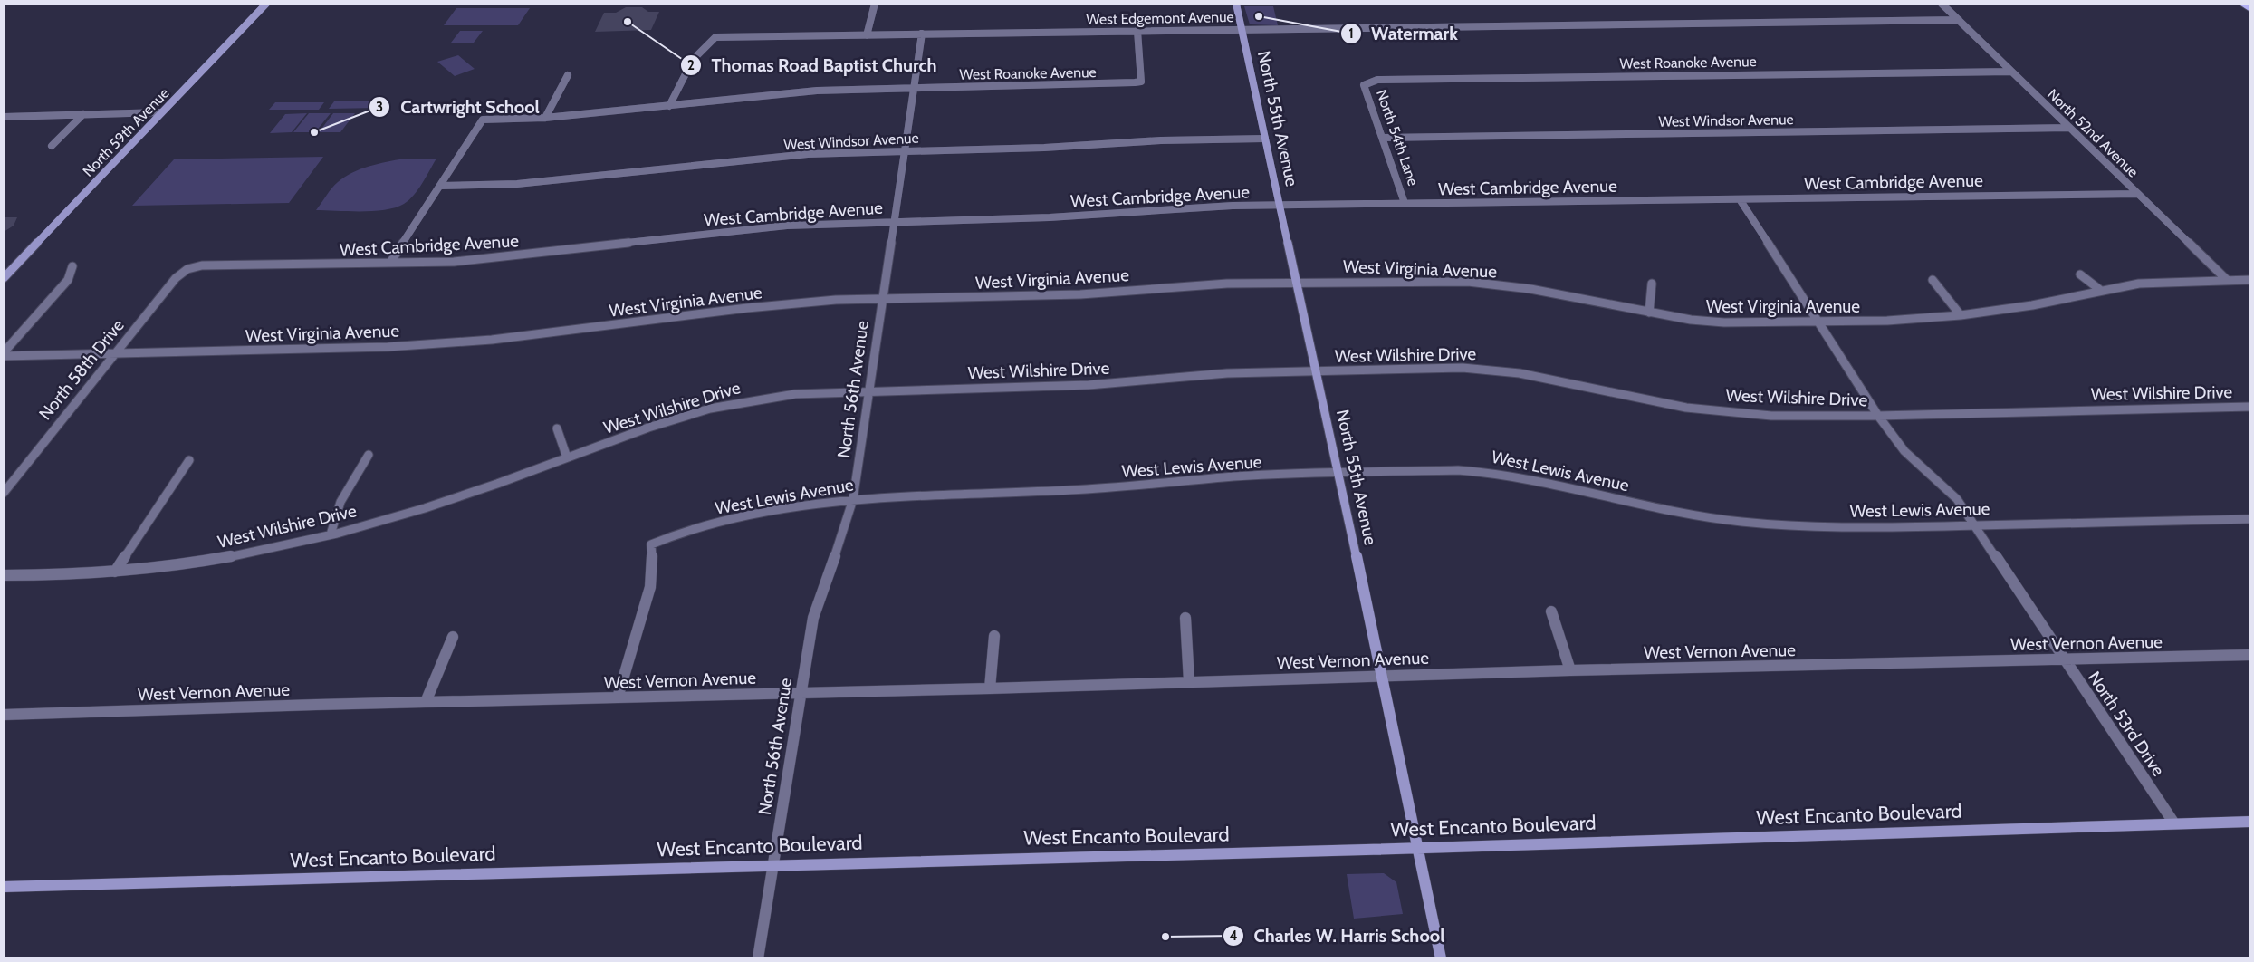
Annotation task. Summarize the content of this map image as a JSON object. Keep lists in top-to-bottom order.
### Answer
{
  "streets": {
    "street": [
      "West Edgemont Avenue",
      "West Roanoke Avenue",
      "North 55th Avenue",
      "West Windsor Avenue",
      "North 59th Avenue",
      "North 52nd Avenue",
      "North 54th Lane",
      "West Cambridge Avenue",
      "West Virginia Avenue",
      "West Wilshire Drive",
      "North 58th Drive",
      "North 56th Avenue",
      "West Lewis Avenue",
      "West Vernon Avenue",
      "North 53rd Drive",
      "West Encanto Boulevard"
    ]
  },
  "crossings": [
    ["West Edgemont Avenue", "West Roanoke Avenue"],
    ["West Edgemont Avenue", "North 55th Avenue"],
    ["West Edgemont Avenue", "North 52nd Avenue"],
    ["West Edgemont Avenue", "North 56th Avenue"],
    ["West Roanoke Avenue", "West Windsor Avenue"],
    ["West Roanoke Avenue", "North 52nd Avenue"],
    ["West Roanoke Avenue", "North 54th Lane"],
    ["West Roanoke Avenue", "North 56th Avenue"],
    ["North 55th Avenue", "West Windsor Avenue"],
    ["North 55th Avenue", "West Cambridge Avenue"],
    ["North 55th Avenue", "West Virginia Avenue"],
    ["North 55th Avenue", "West Wilshire Drive"],
    ["North 55th Avenue", "West Lewis Avenue"],
    ["North 55th Avenue", "West Vernon Avenue"],
    ["North 55th Avenue", "West Encanto Boulevard"],
    ["West Windsor Avenue", "North 52nd Avenue"],
    ["West Windsor Avenue", "North 54th Lane"],
    ["West Windsor Avenue", "North 56th Avenue"],
    ["North 52nd Avenue", "West Cambridge Avenue"],
    ["North 52nd Avenue", "West Virginia Avenue"],
    ["North 54th Lane", "West Cambridge Avenue"],
    ["West Cambridge Avenue", "North 58th Drive"],
    ["West Cambridge Avenue", "North 56th Avenue"],
    ["West Cambridge Avenue", "North 53rd Drive"],
    ["West Virginia Avenue", "North 58th Drive"],
    ["West Virginia Avenue", "North 56th Avenue"],
    ["West Virginia Avenue", "North 53rd Drive"],
    ["West Wilshire Drive", "North 56th Avenue"],
    ["West Wilshire Drive", "North 53rd Drive"],
    ["North 56th Avenue", "West Lewis Avenue"],
    ["North 56th Avenue", "West Vernon Avenue"],
    ["North 56th Avenue", "West Encanto Boulevard"],
    ["West Lewis Avenue", "West Vernon Avenue"],
    ["West Lewis Avenue", "North 53rd Drive"],
    ["West Vernon Avenue", "North 53rd Drive"],
    ["North 53rd Drive", "West Encanto Boulevard"]
  ],
  "places": [
    "Watermark",
    "Thomas Road Baptist Church",
    "Cartwright School",
    "Charles W. Harris School"
  ]
}
